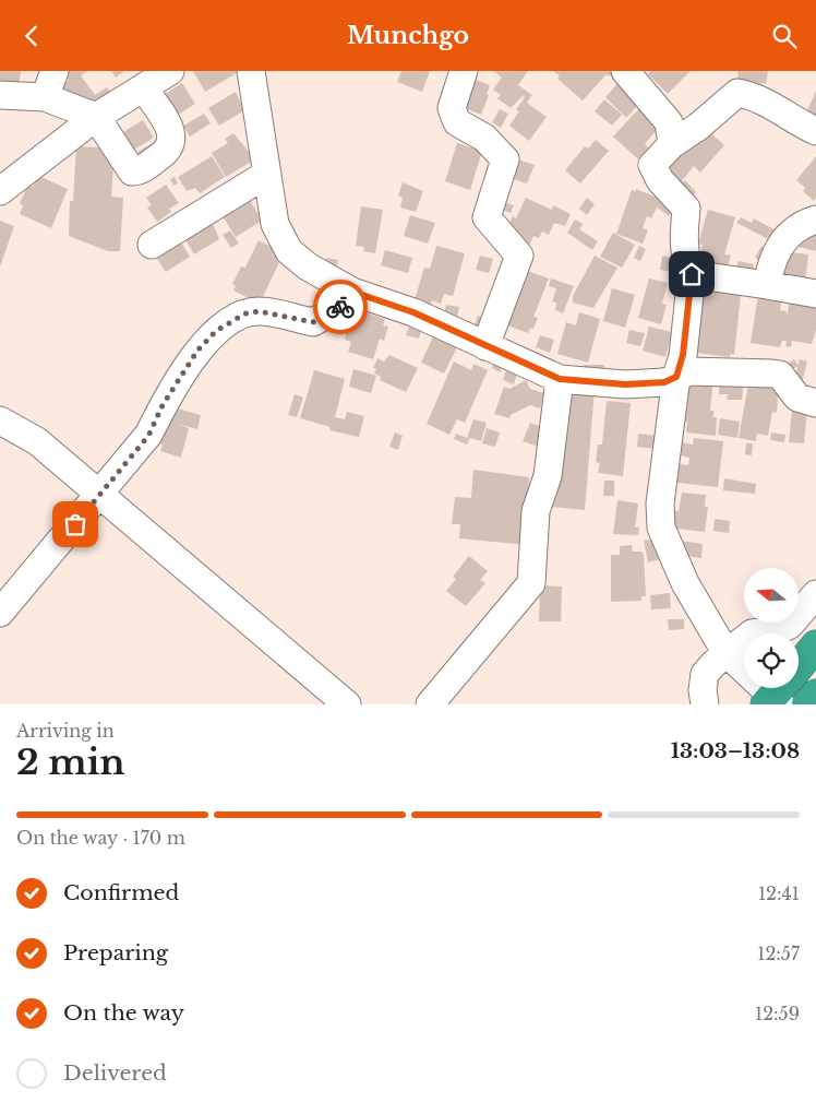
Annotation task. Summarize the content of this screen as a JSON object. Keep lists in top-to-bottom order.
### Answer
{
  "north": "left",
  "page": {
    "header": "Munchgo",
    "heading": ["2 min", "Arriving in", "13:03–13:08"],
    "bar": "On the way · 170 m",
    "list": [
      ["Confirmed", "12:41"],
      ["Preparing", "12:57"],
      ["On the way", "12:59"],
      "Delivered"
    ]
  }
}
